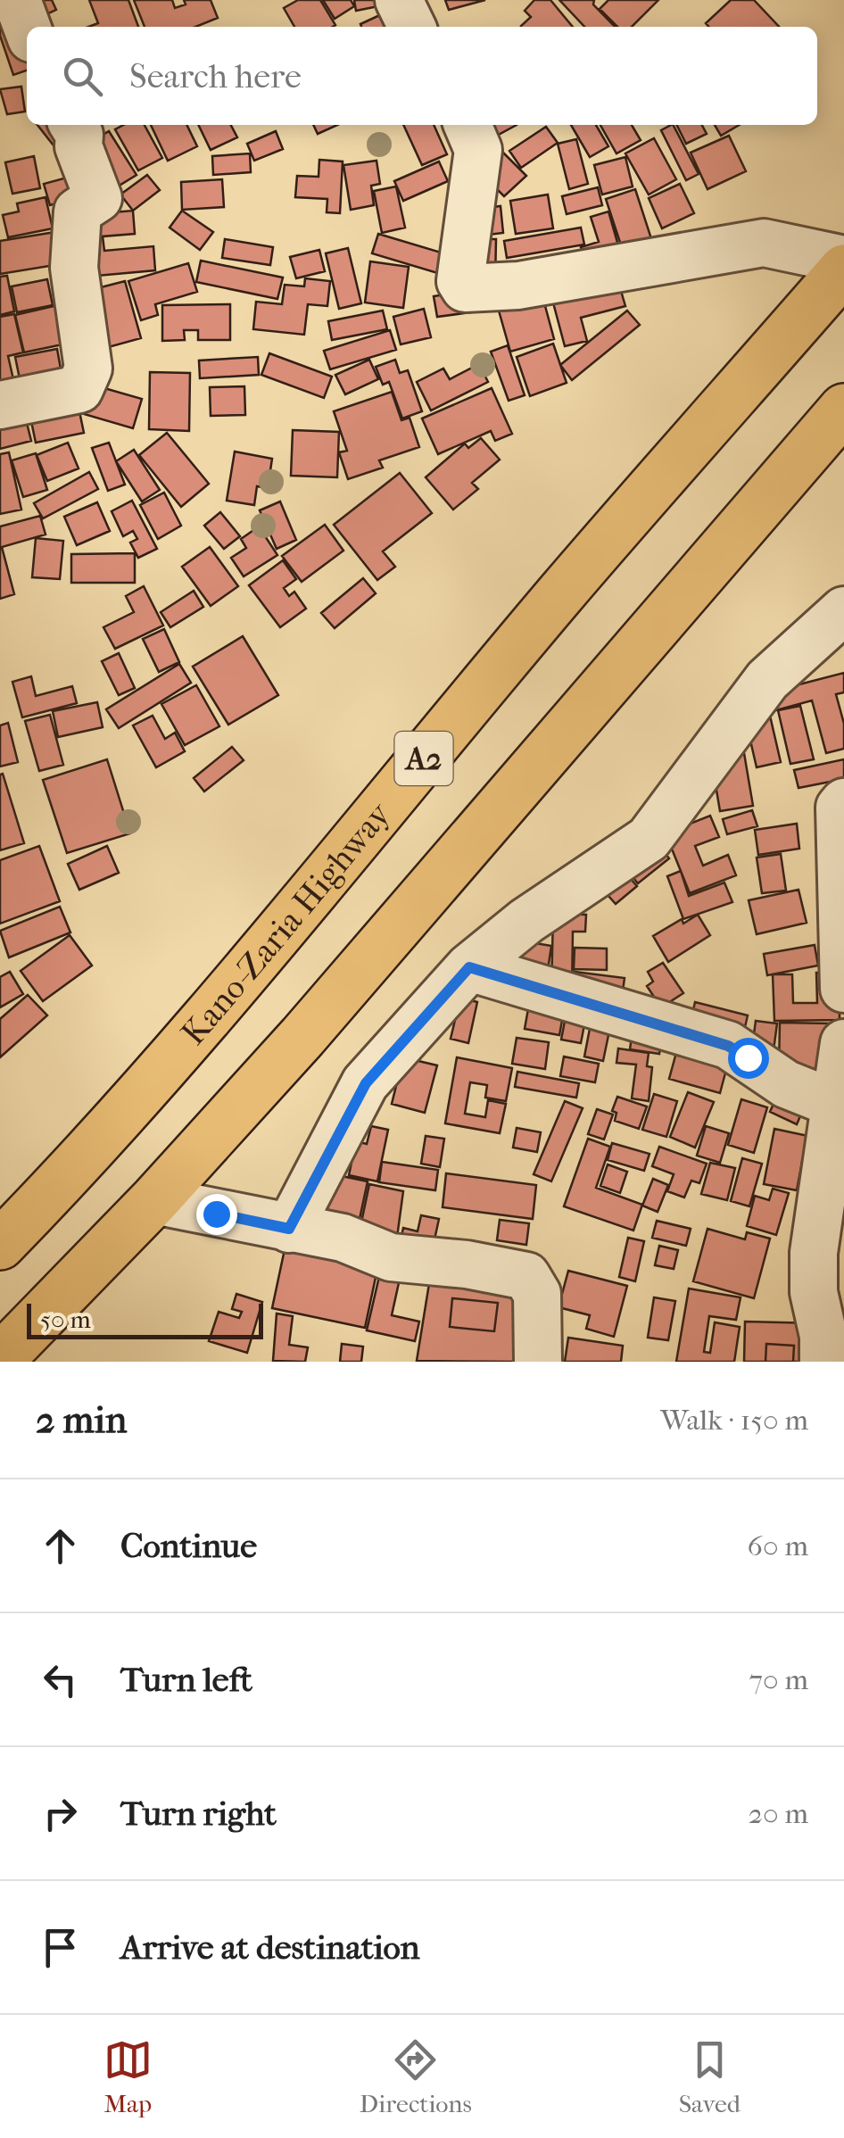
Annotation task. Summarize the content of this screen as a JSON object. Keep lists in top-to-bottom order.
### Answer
{
  "streets": {
    "highway": ["A2", "Kano-Zaria Highway"]
  },
  "scale_bar": "50 m",
  "page": {
    "search": "Search here",
    "scale": "50 m",
    "heading": ["2 min", "Walk · 150 m"],
    "list": [
      ["Continue", "60 m"],
      ["Turn left", "70 m"],
      ["Turn right", "20 m"],
      "Arrive at destination"
    ],
    "nav": ["Map", "Directions", "Saved"]
  }
}
